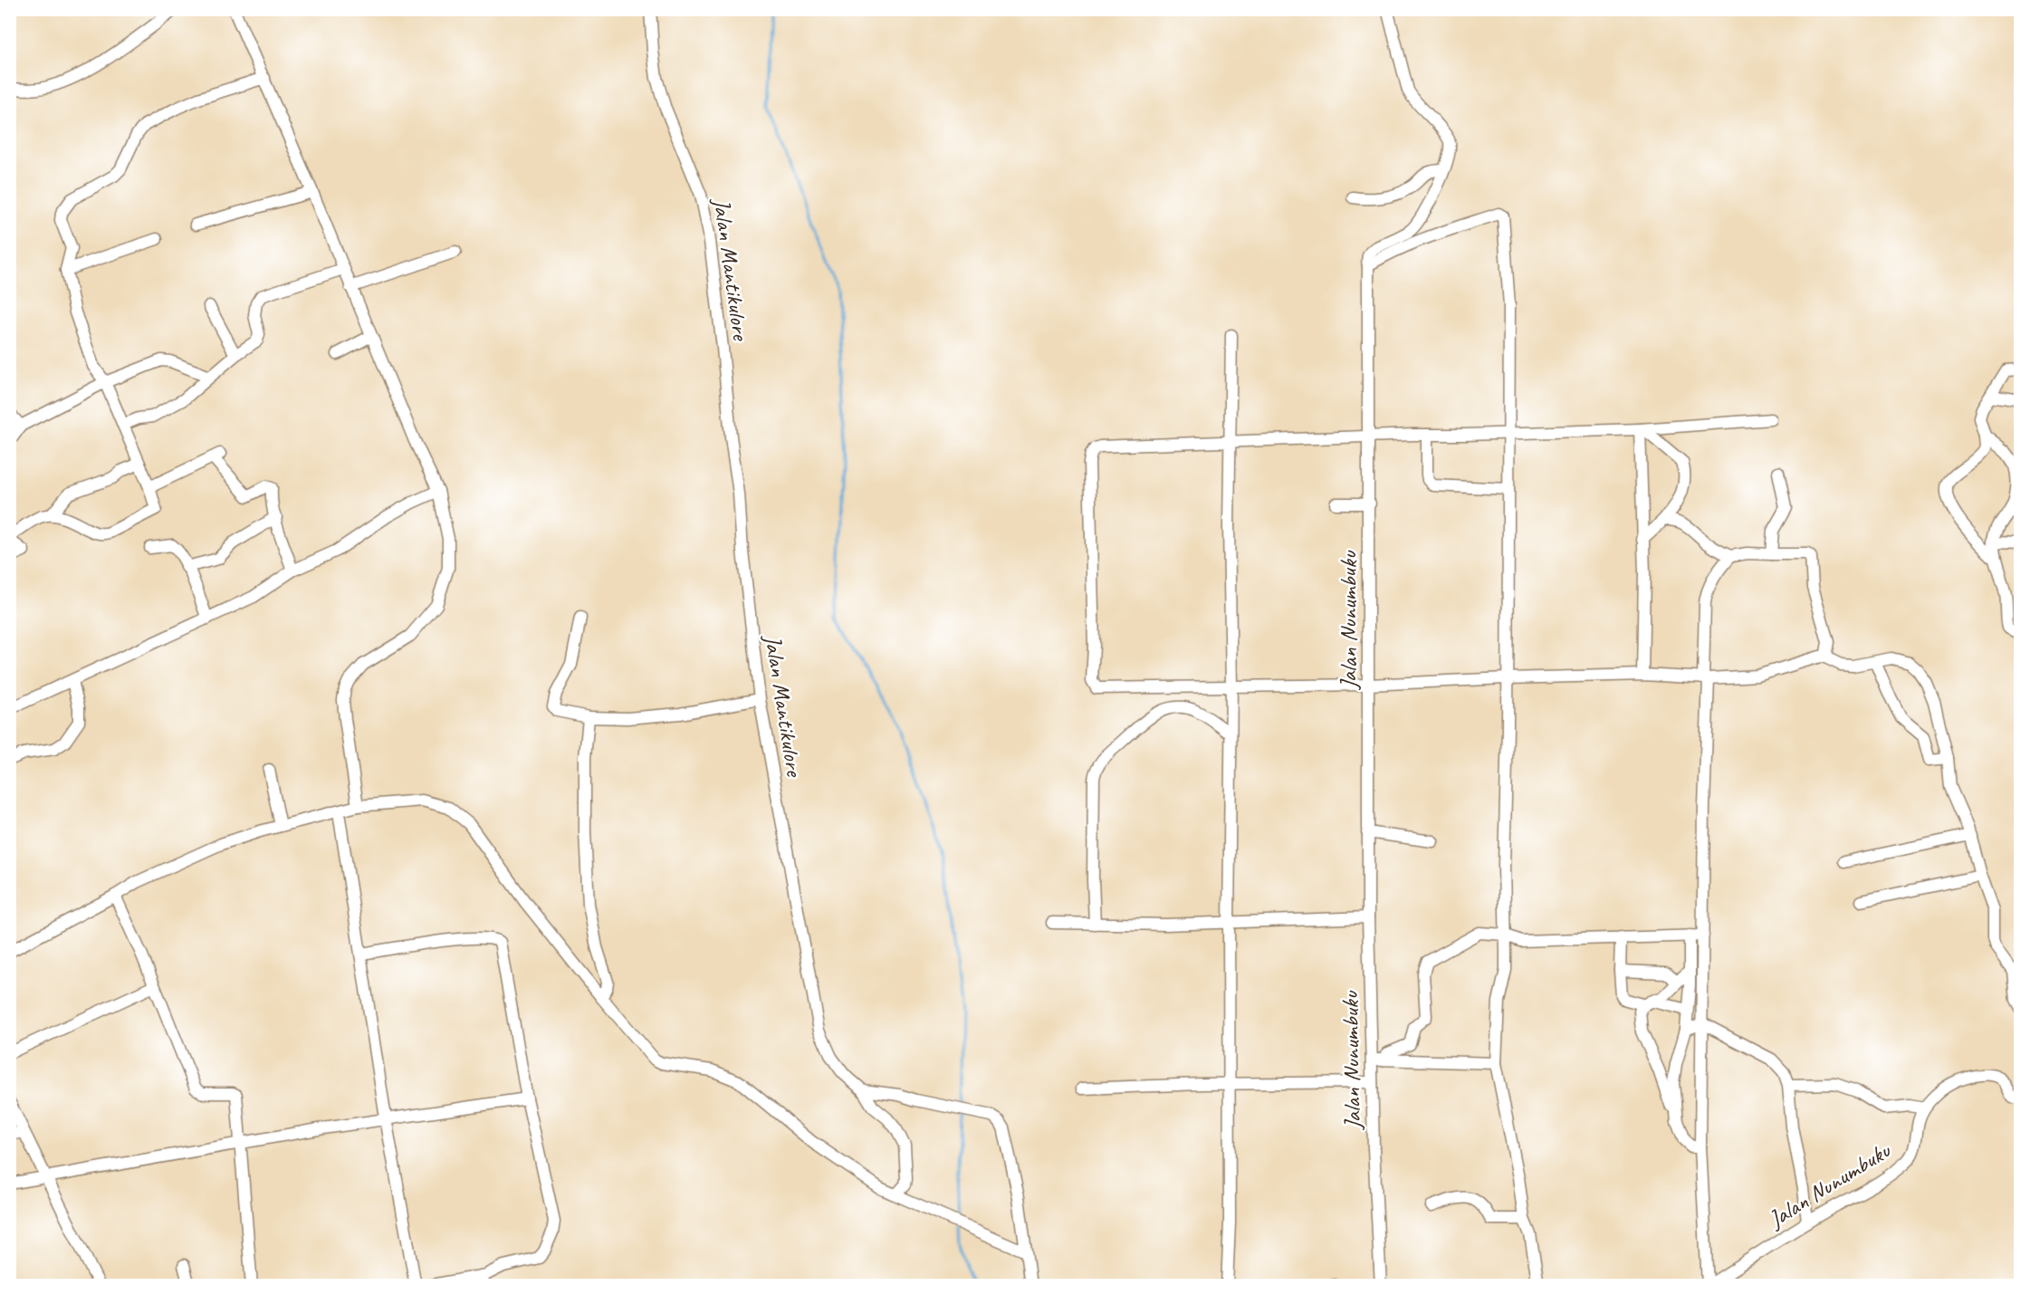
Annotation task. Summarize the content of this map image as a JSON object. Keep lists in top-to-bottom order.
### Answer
{
  "streets": {
    "street": ["Jalan Mantikulore", "Jalan Nunumbuku"]
  }
}
